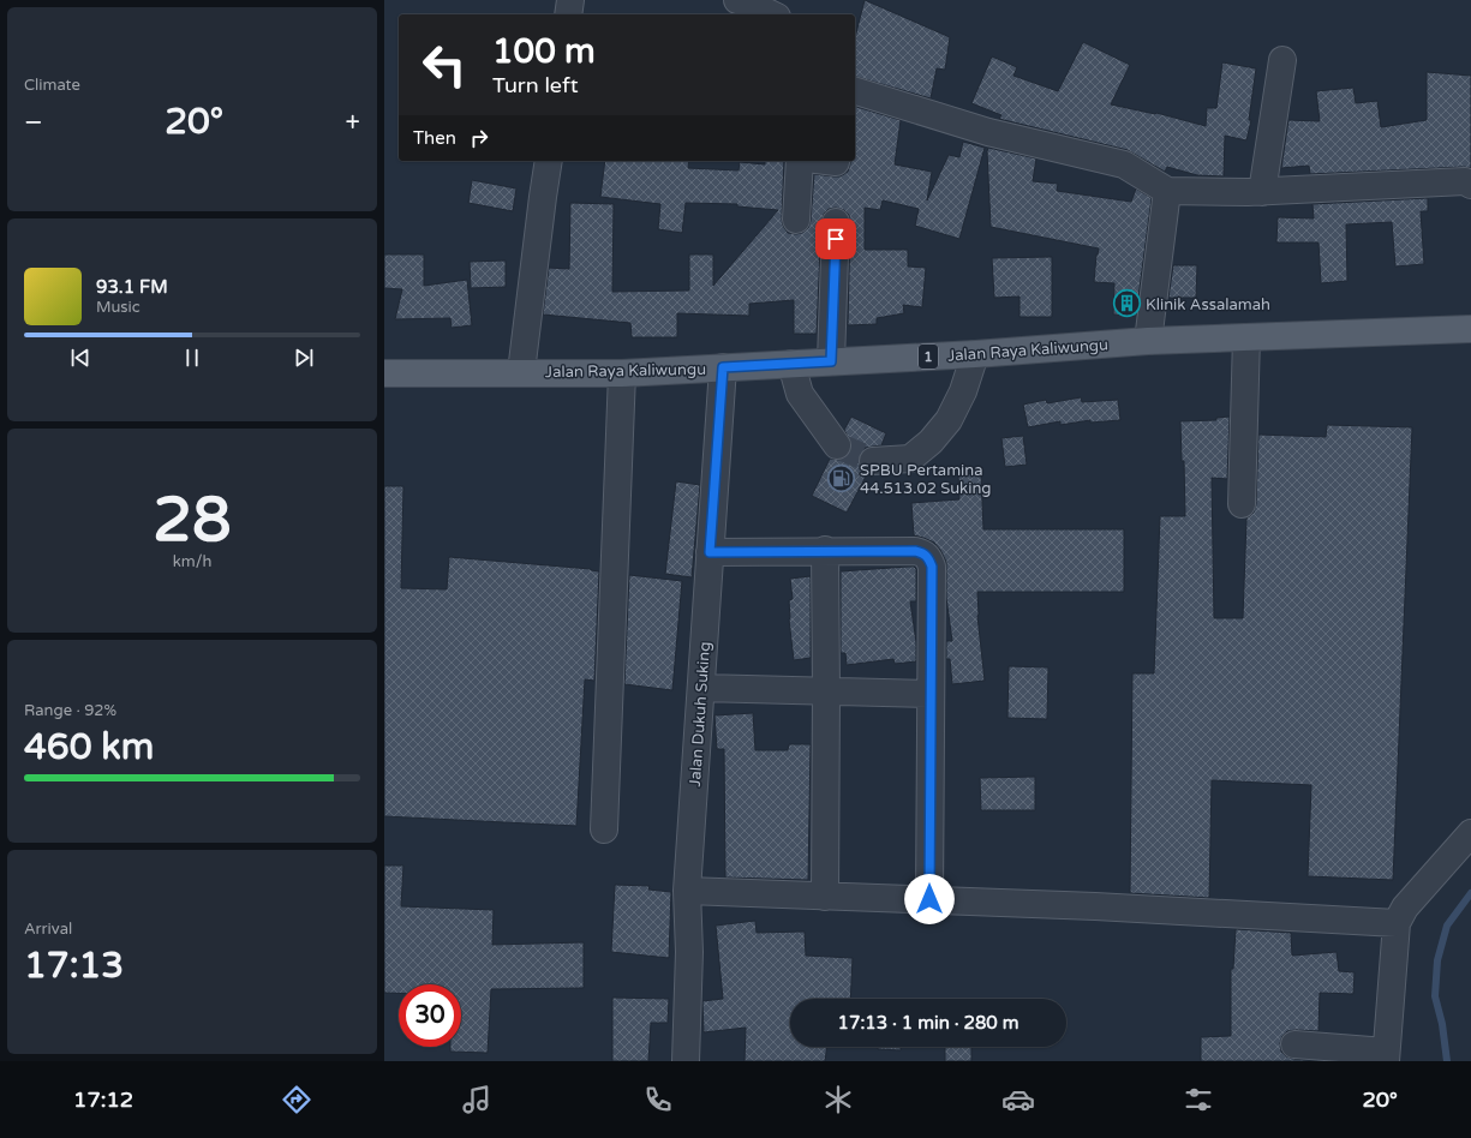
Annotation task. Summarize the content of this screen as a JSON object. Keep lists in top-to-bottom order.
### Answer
{
  "streets": {
    "main road": ["Jalan Raya Kaliwungu", "1"],
    "street": ["Jalan Dukuh Suking"]
  },
  "crossings": [
    ["Jalan Raya Kaliwungu", "Jalan Dukuh Suking"]
  ],
  "places": {
    "building": ["Klinik Assalamah"],
    "fuel station": ["SPBU Pertamina 44.513.02 Suking"]
  },
  "page": {
    "tile": [
      "Climate",
      ["28", "km/h"],
      ["Range · 92%", "460 km"],
      ["Arrival", "17:13"]
    ],
    "turn": ["100 m", "Turn left"],
    "heat": ["−", "20°", "+"],
    "then": "Then",
    "song": ["93.1 FM", "Music"],
    "limit": "30",
    "trip": "17:13 · 1 min · 280 m",
    "tabs": ["17:12", "20°"]
  }
}
